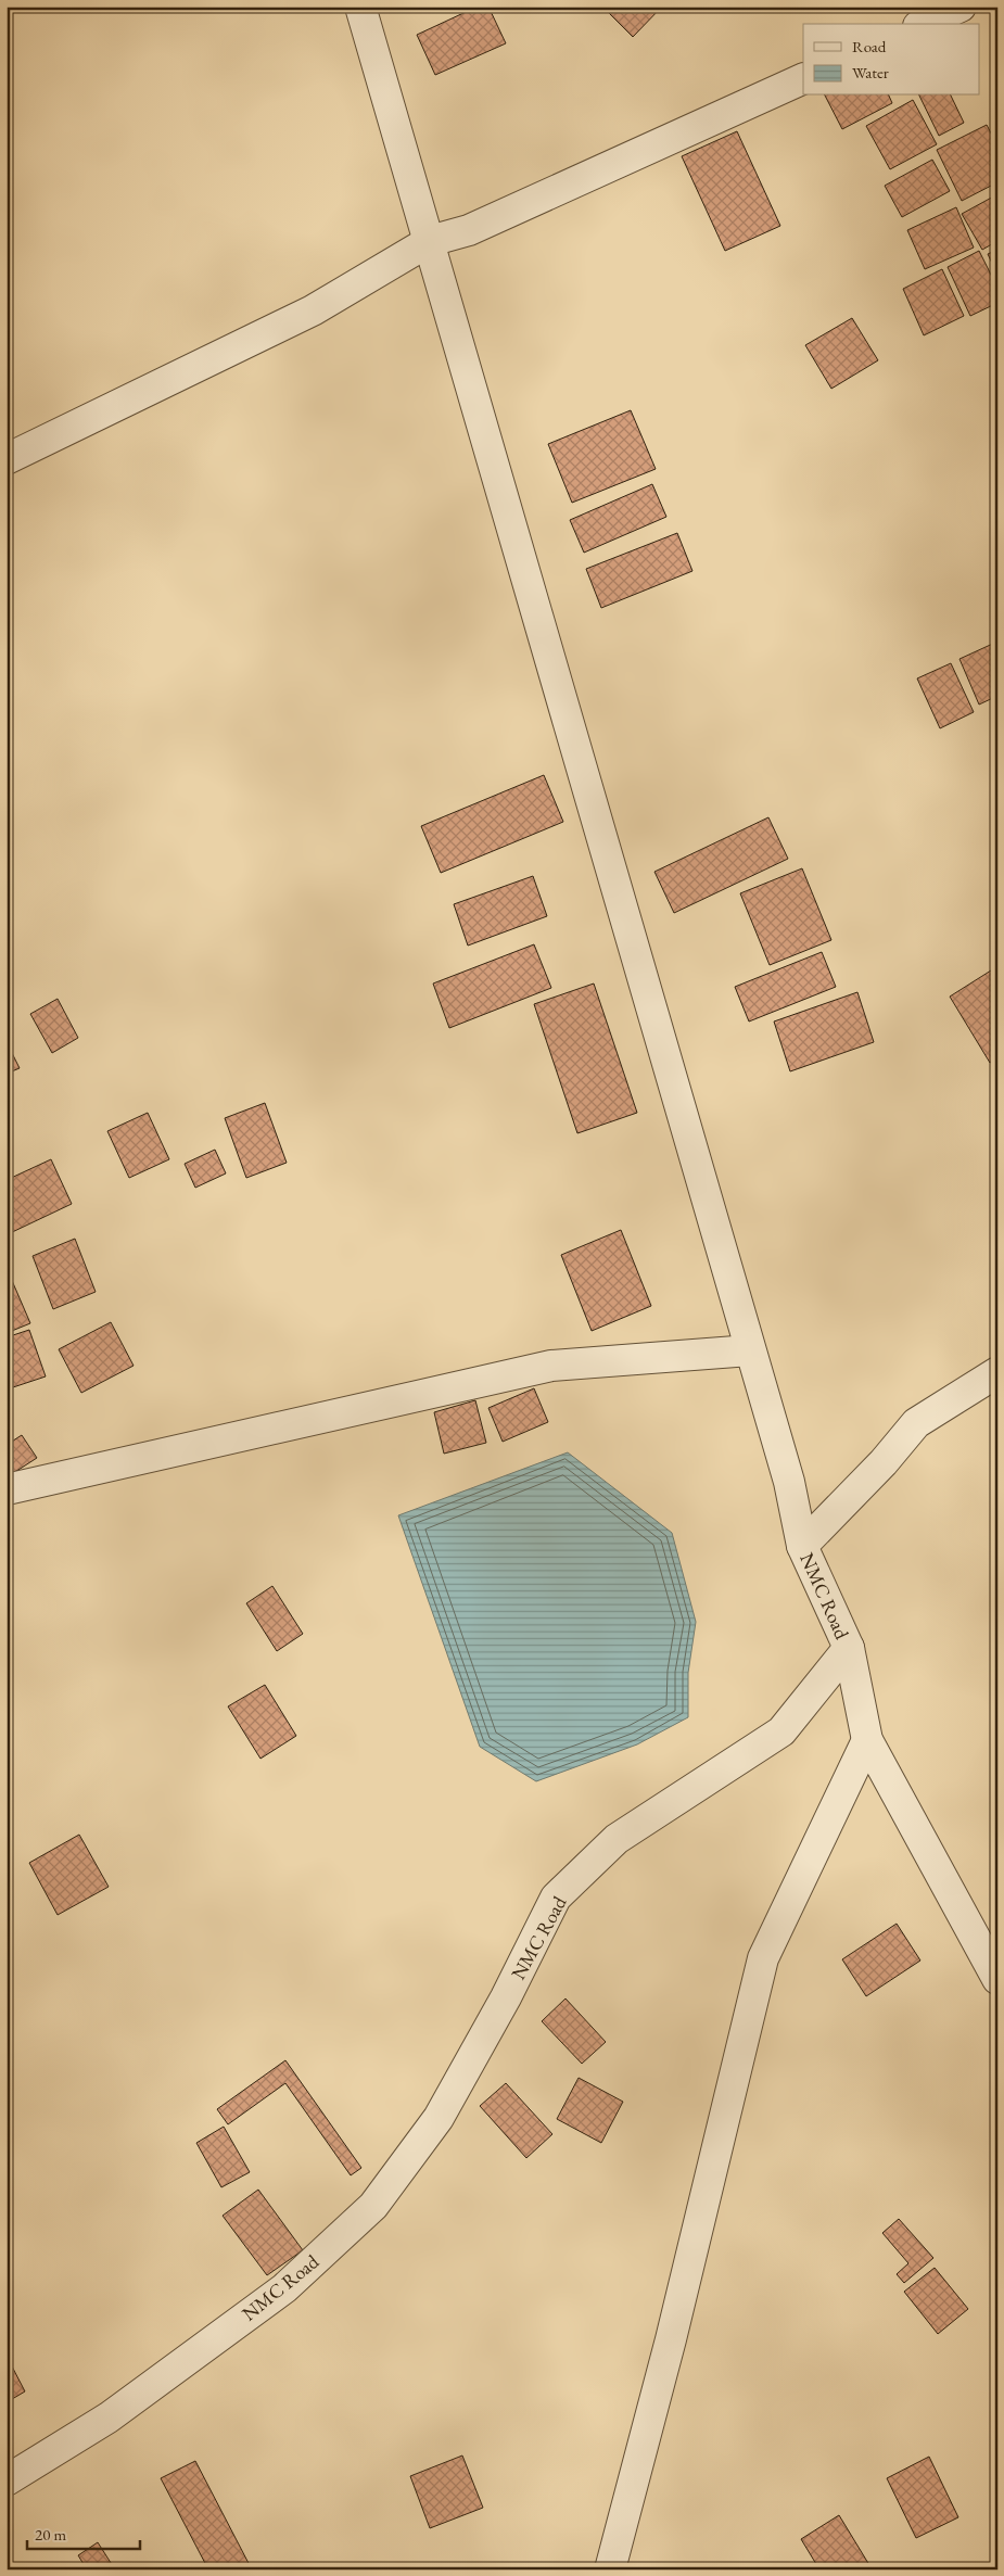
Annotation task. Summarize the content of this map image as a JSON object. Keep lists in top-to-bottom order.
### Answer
{
  "streets": {
    "street": ["NMC Road"]
  },
  "legend": ["Road", "Water"],
  "scale_bar": "20 m"
}
